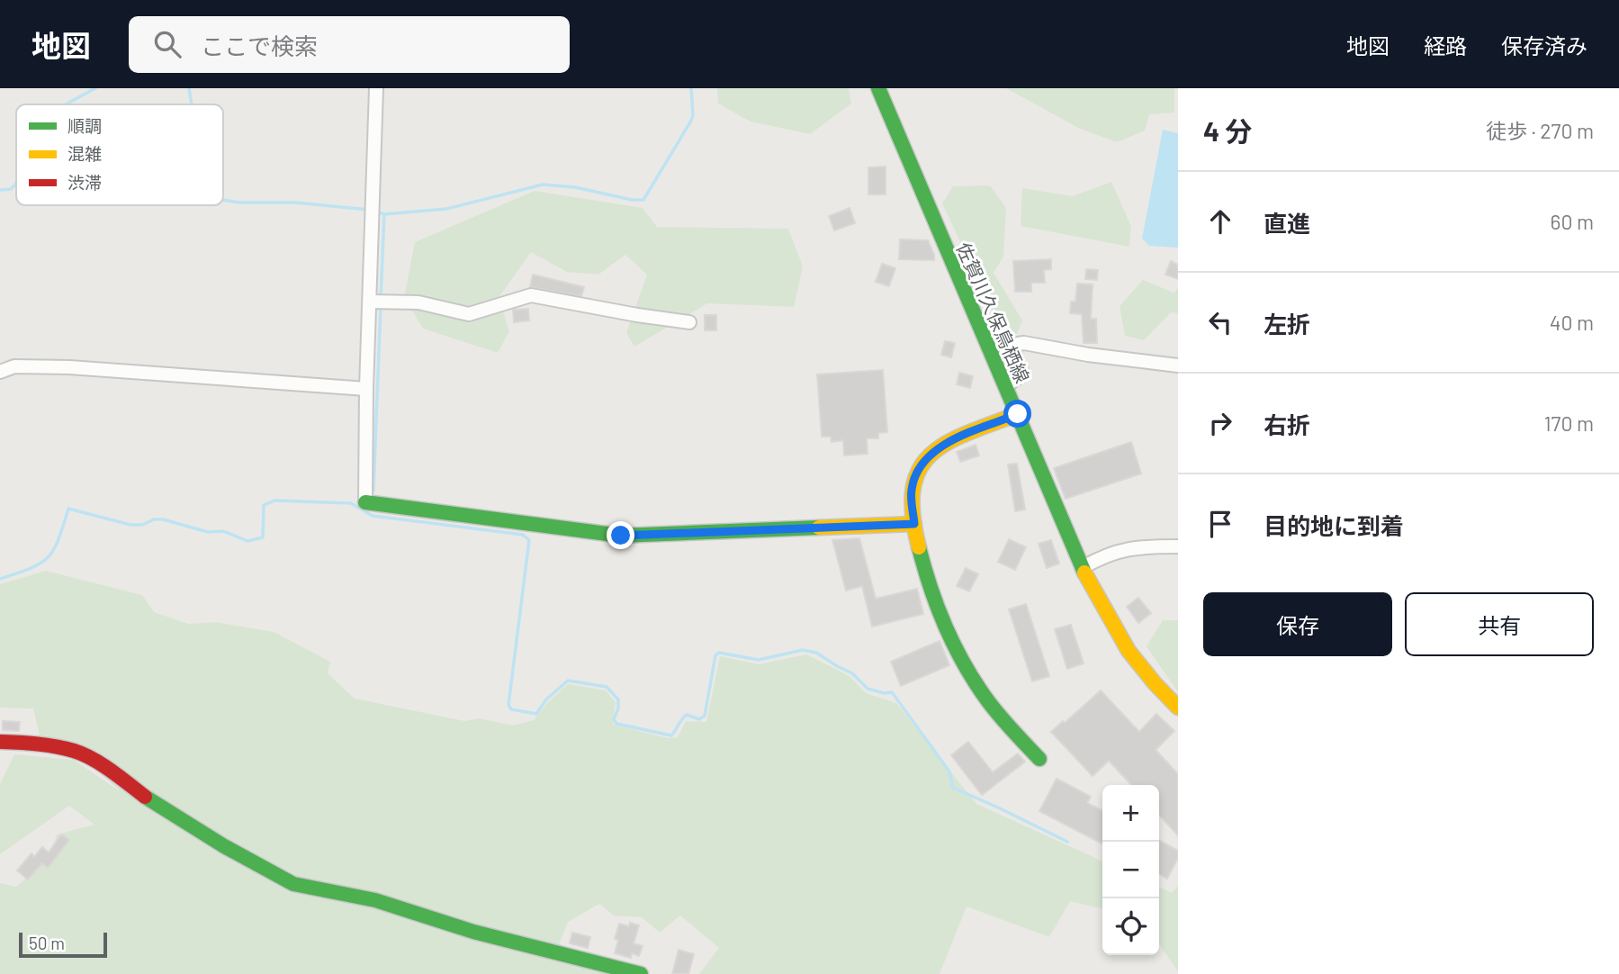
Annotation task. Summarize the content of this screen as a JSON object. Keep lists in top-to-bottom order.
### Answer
{
  "streets": {
    "street": ["佐賀川久保鳥栖線"]
  },
  "legend": ["順調", "混雑", "渋滞"],
  "scale_bar": "50 m",
  "page": {
    "header": "地図",
    "search": "ここで検索",
    "nav": ["地図", "経路", "保存済み"],
    "heading": ["4 分", "徒歩 · 270 m"],
    "list": [
      ["直進", "60 m"],
      ["左折", "40 m"],
      ["右折", "170 m"],
      "目的地に到着"
    ],
    "buttons": ["保存", "共有"],
    "map_buttons": ["+", "−"],
    "scale": "50 m"
  }
}
